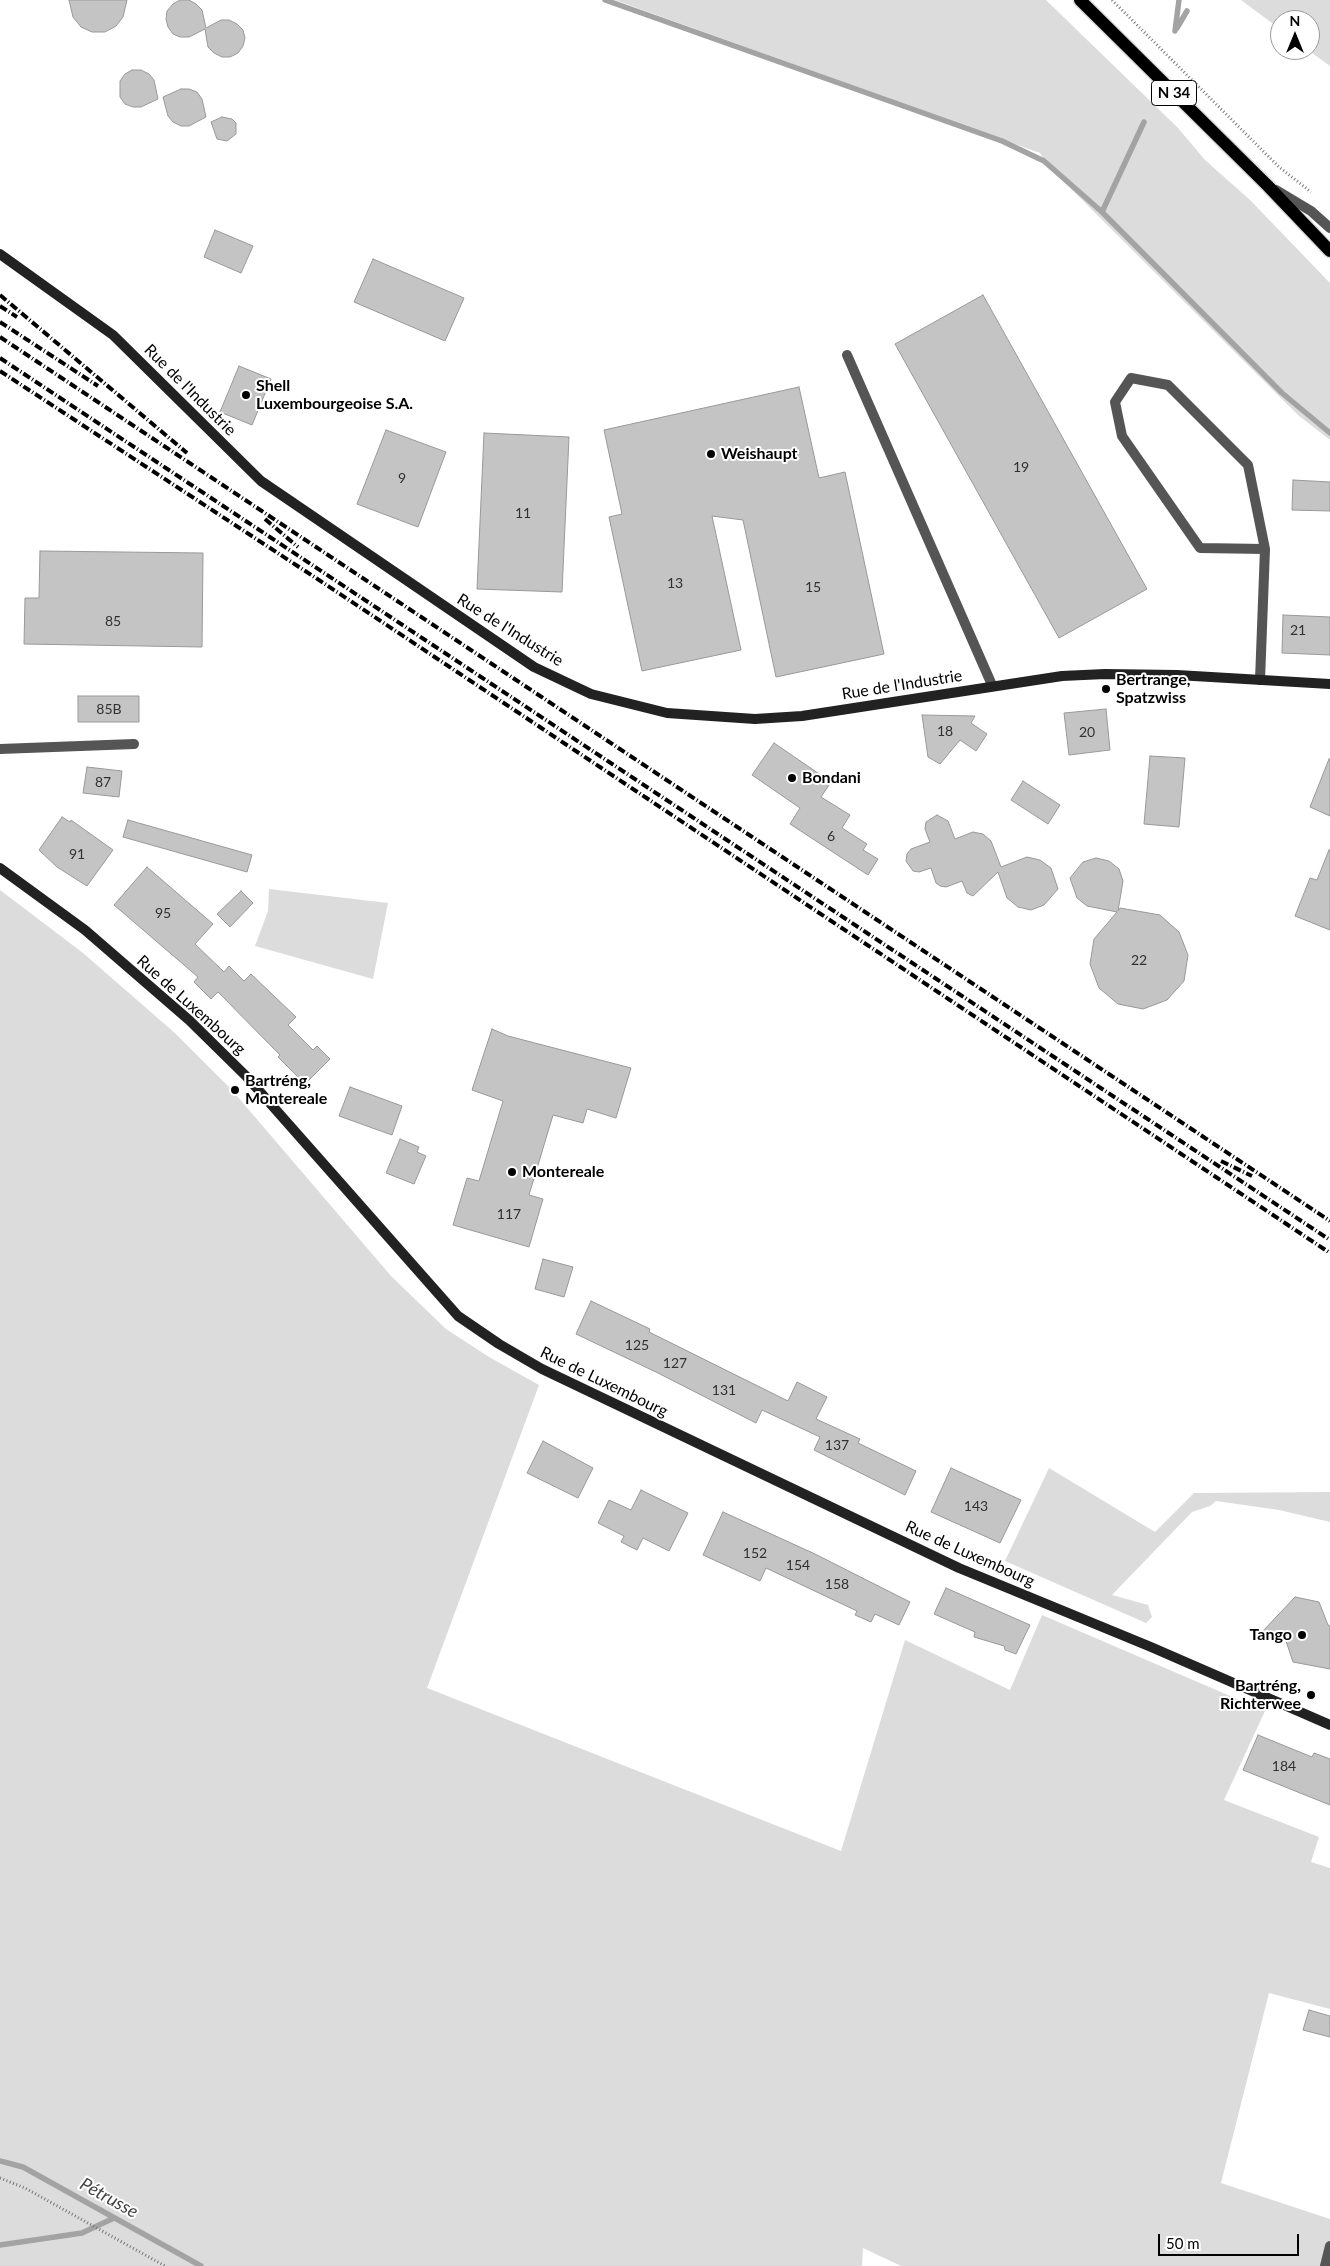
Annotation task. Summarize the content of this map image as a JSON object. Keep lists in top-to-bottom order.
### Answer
{
  "streets": {
    "main road": ["N 34", "Rue de l'Industrie", "Rue de Luxembourg"]
  },
  "water": ["Pétrusse"],
  "places": [
    "Shell Luxembourgeoise S.A.",
    "Weishaupt",
    "Bertrange, Spatzwiss",
    "Bondani",
    "Bartréng, Montereale",
    "Montereale",
    "Tango",
    "Bartréng, Richterwee"
  ],
  "house_numbers": [
    "19",
    "9",
    "11",
    "13",
    "15",
    "85",
    "21",
    "85B",
    "18",
    "20",
    "87",
    "6",
    "91",
    "95",
    "22",
    "117",
    "125",
    "127",
    "131",
    "137",
    "143",
    "152",
    "154",
    "158",
    "184"
  ],
  "scale_bar": "50 m",
  "north": "top"
}
